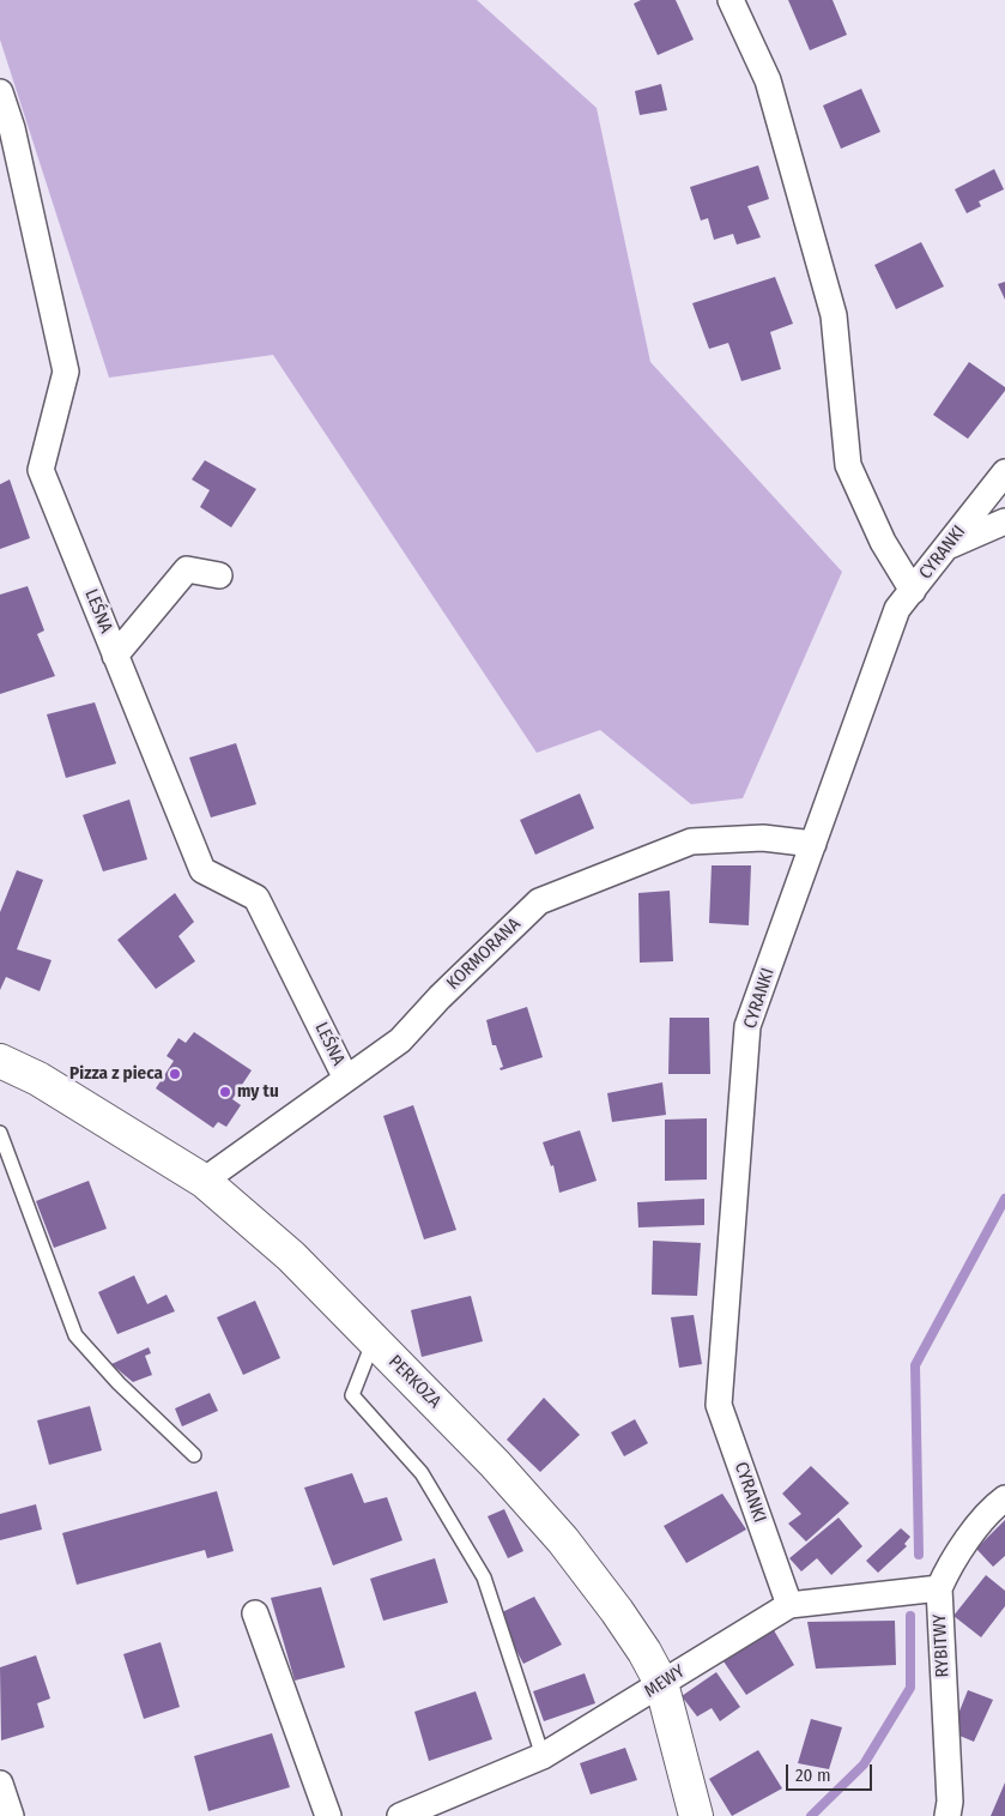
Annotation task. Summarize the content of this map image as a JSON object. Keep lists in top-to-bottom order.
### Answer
{
  "streets": {
    "street": [
      "CYRANKI",
      "LEŚNA",
      "KORMORANA",
      "PERKOZA",
      "RYBITWY",
      "MEWY"
    ]
  },
  "crossings": [
    ["CYRANKI", "KORMORANA"],
    ["CYRANKI", "MEWY"],
    ["LEŚNA", "KORMORANA"],
    ["KORMORANA", "PERKOZA"],
    ["PERKOZA", "MEWY"],
    ["RYBITWY", "MEWY"]
  ],
  "places": ["Pizza z pieca", "my tu"],
  "scale_bar": "20 m"
}
